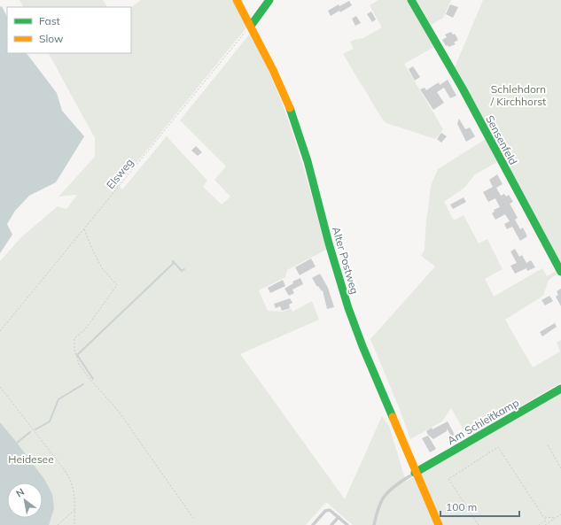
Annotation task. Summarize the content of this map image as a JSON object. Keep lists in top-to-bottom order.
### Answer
{
  "streets": {
    "main road": ["Sensenfeld", "Alter Postweg", "Am Schleitkamp"],
    "path": ["Elsweg"]
  },
  "crossings": [
    ["Elsweg", "Alter Postweg"],
    ["Alter Postweg", "Am Schleitkamp"]
  ],
  "parks": ["Schlehdorn / Kirchhorst", "Heidesee"],
  "legend": ["Fast", "Slow"],
  "scale_bar": "100 m",
  "north": "top left"
}
